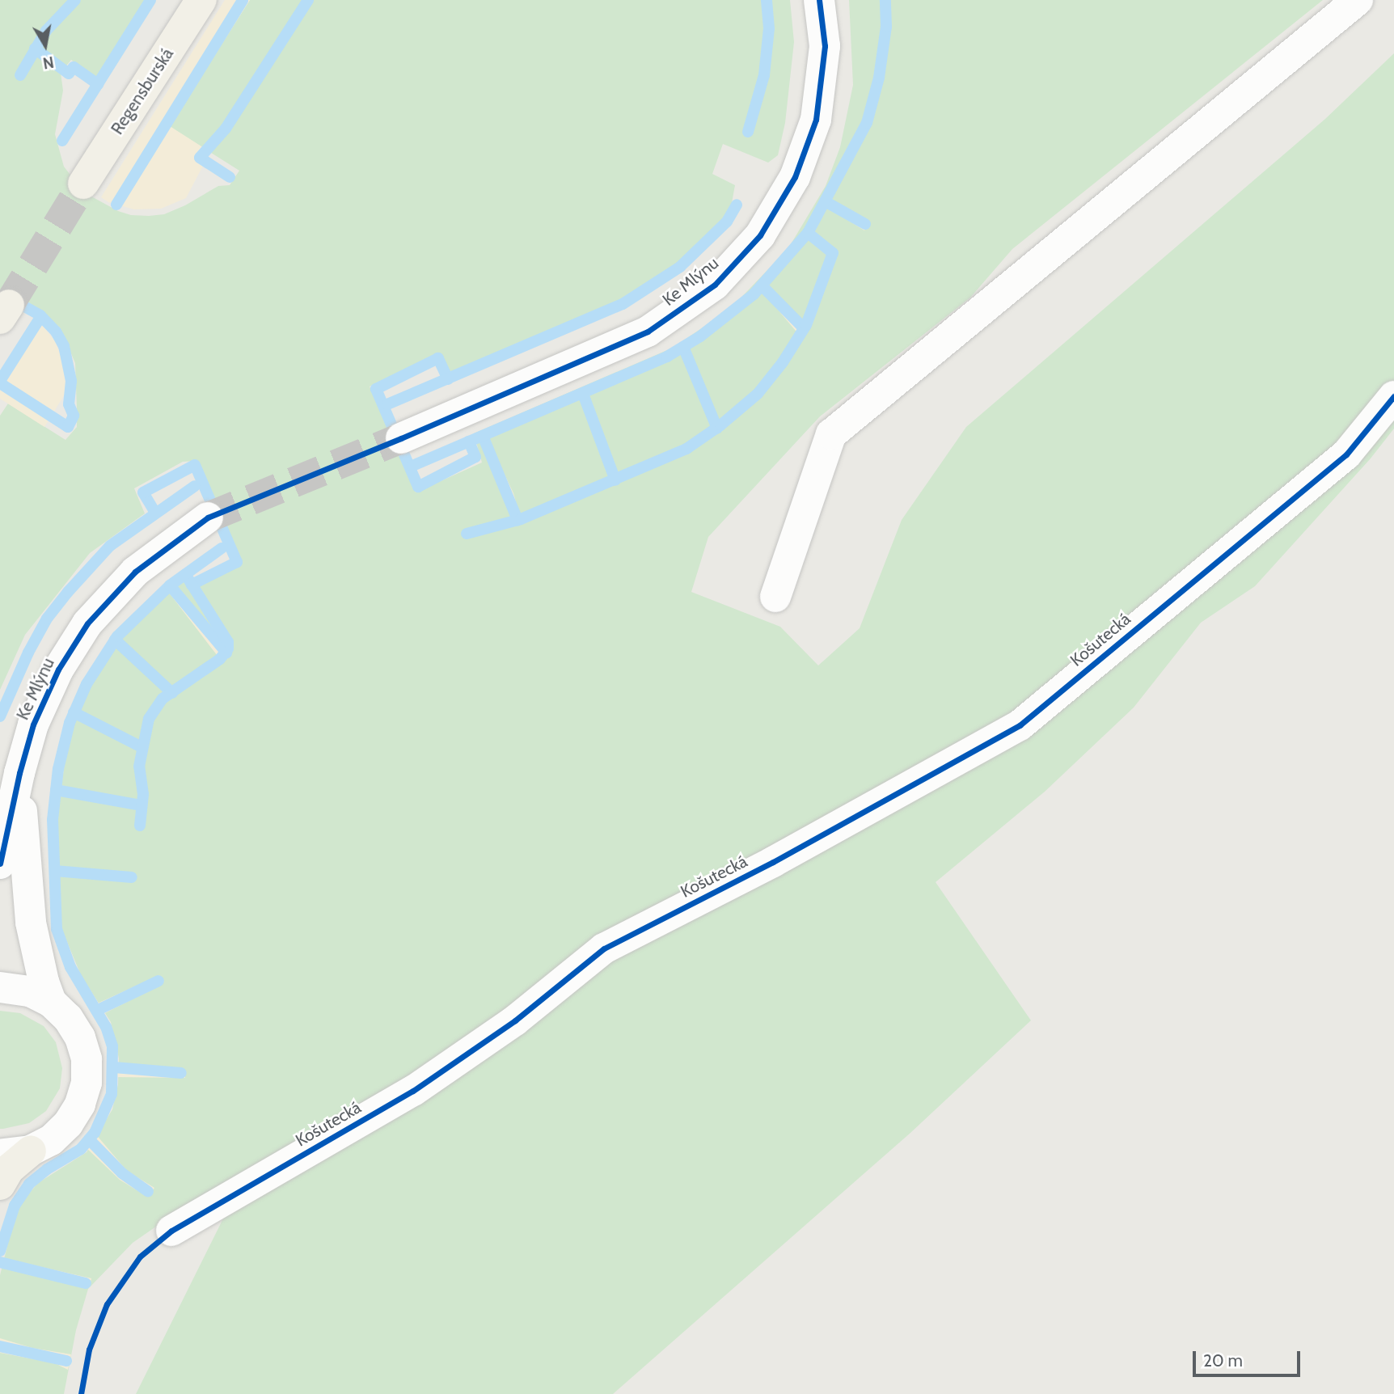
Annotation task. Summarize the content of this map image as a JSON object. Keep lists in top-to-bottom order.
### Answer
{
  "streets": {
    "main road": ["Regensburská"],
    "street": ["Ke Mlýnu", "Košutecká"]
  },
  "scale_bar": "20 m",
  "north": "bottom"
}
